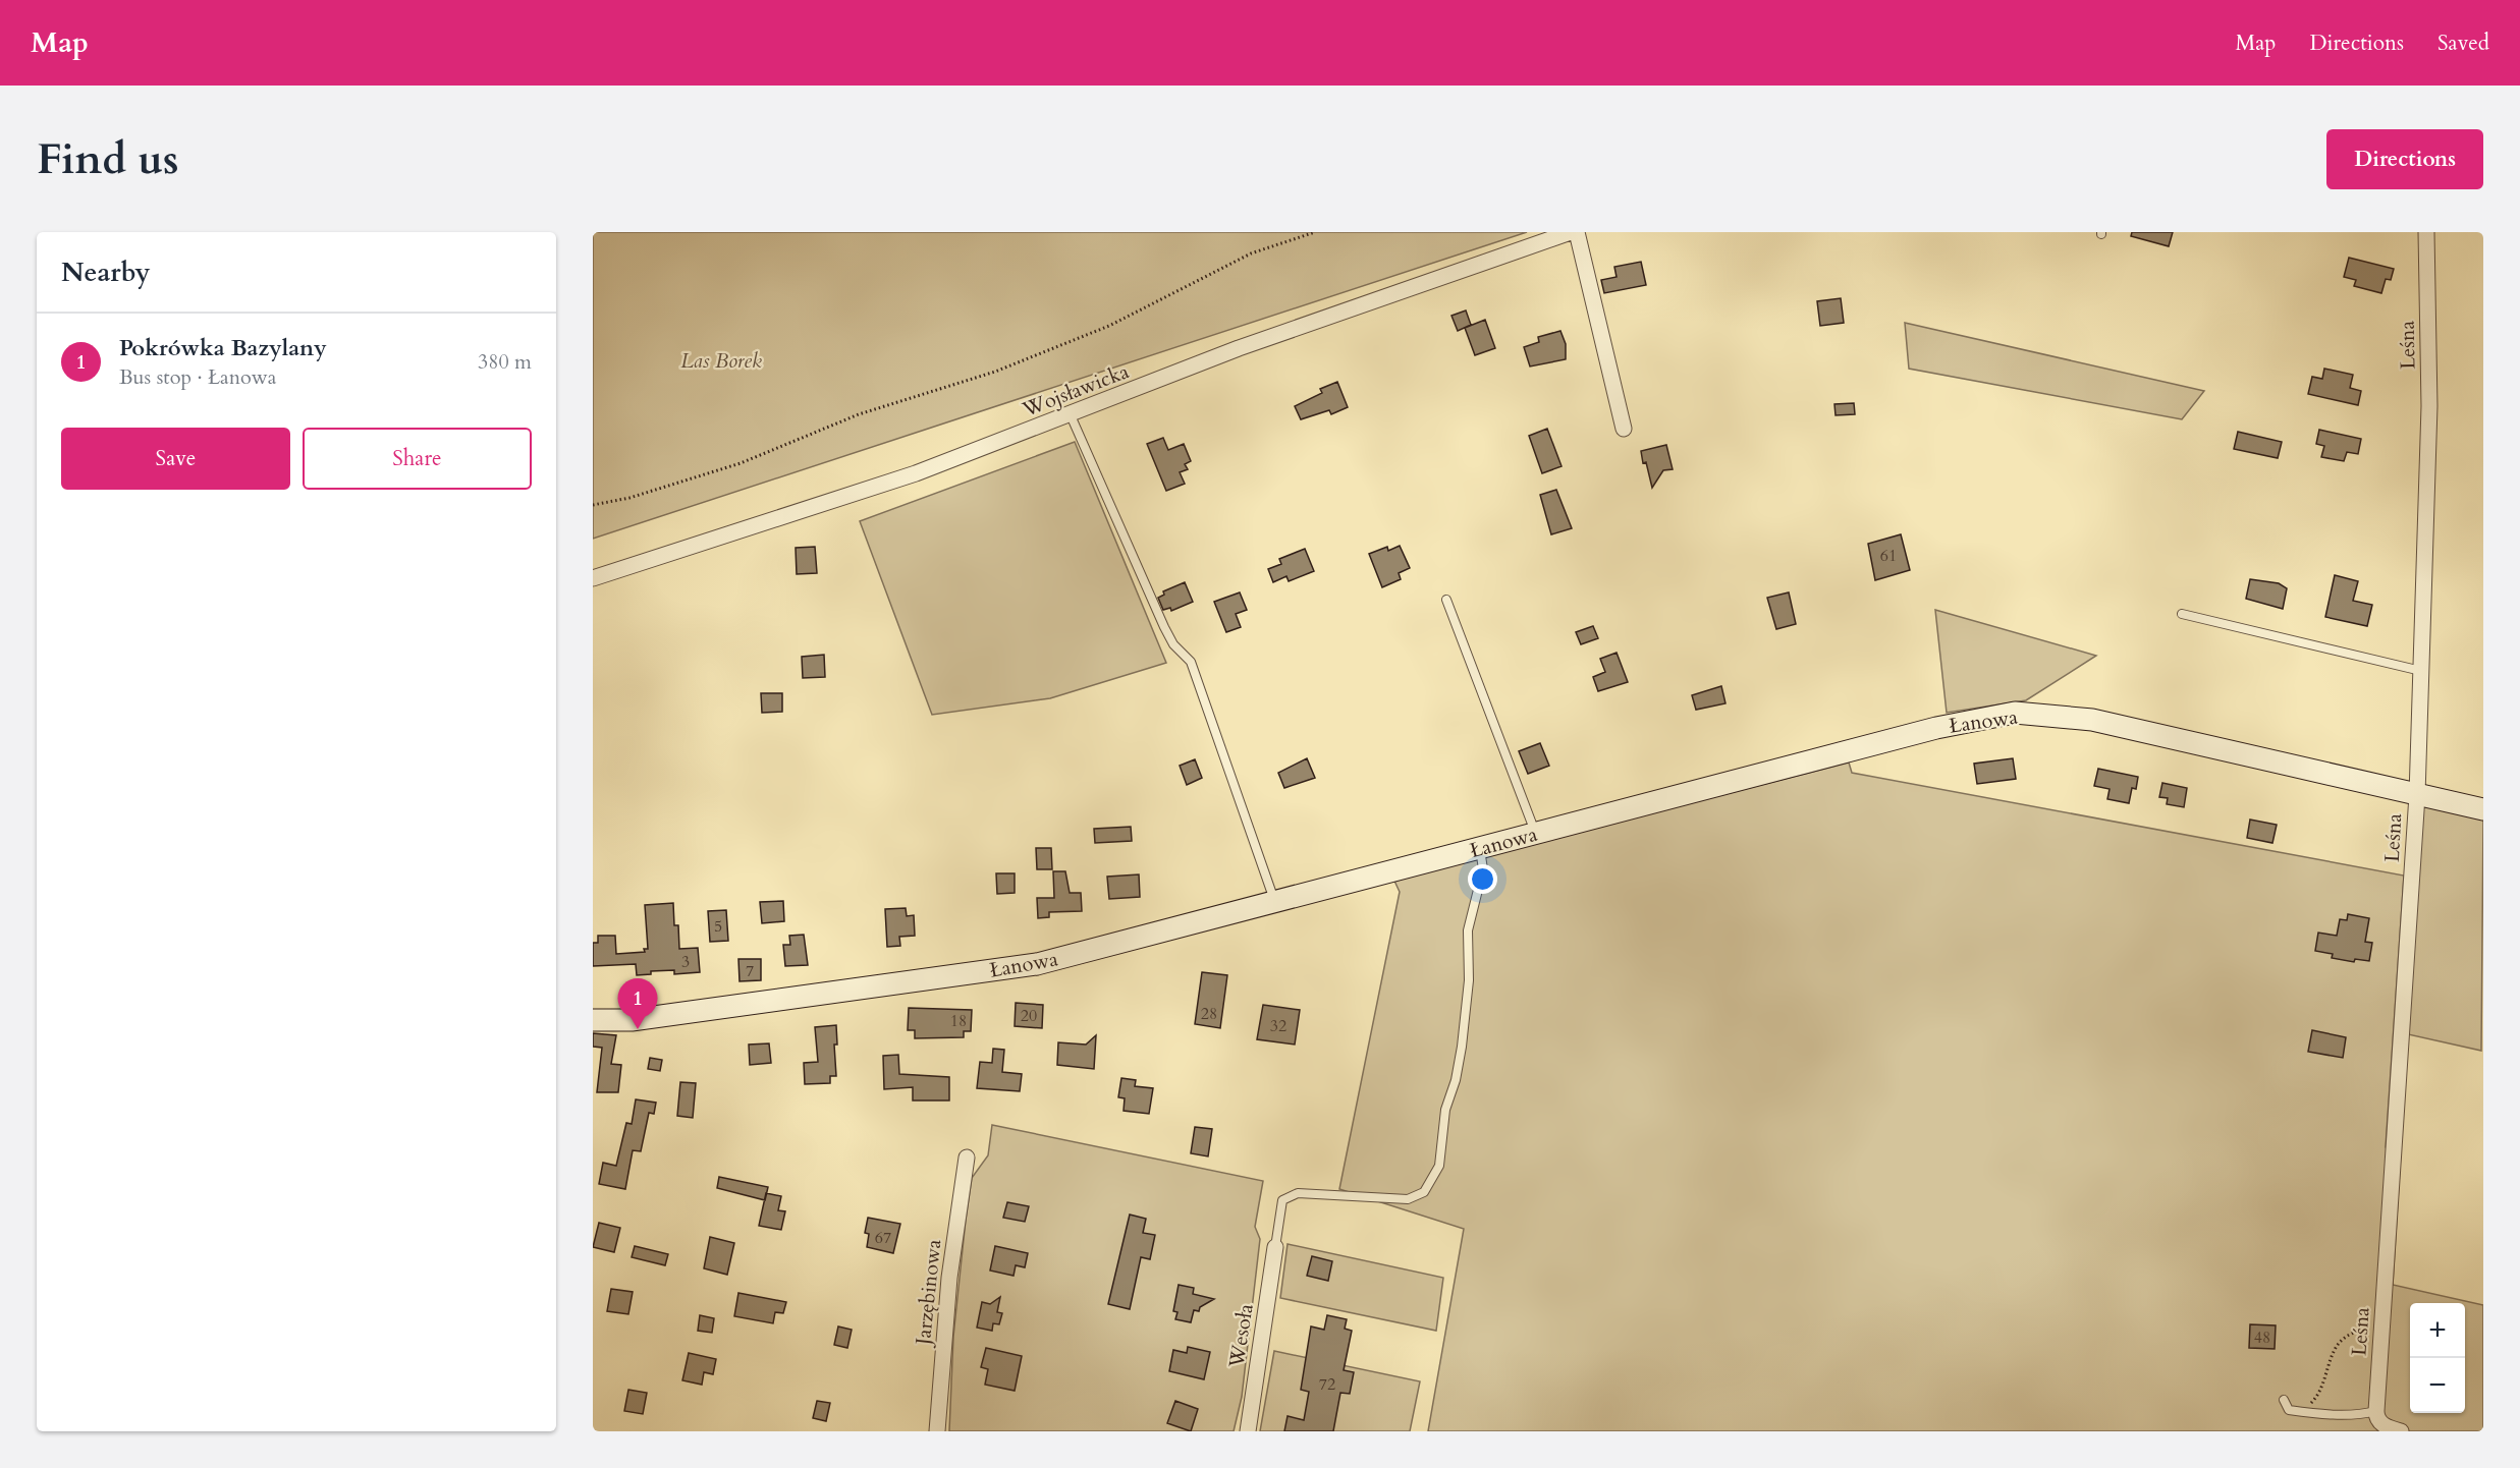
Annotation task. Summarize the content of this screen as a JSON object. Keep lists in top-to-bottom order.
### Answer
{
  "streets": {
    "street": [
      "Leśna",
      "Wojsławicka",
      "Łanowa",
      "Jarzębinowa",
      "Wesoła"
    ]
  },
  "crossings": [
    ["Leśna", "Łanowa"]
  ],
  "parks": ["Las Borek"],
  "house_numbers": [
    "61",
    "5",
    "3",
    "7",
    "28",
    "20",
    "18",
    "32",
    "67",
    "48",
    "72"
  ],
  "page": {
    "header": "Map",
    "nav": ["Map", "Directions", "Saved"],
    "buttons": [
      "Directions",
      ["Save", "Share"]
    ],
    "title": "Find us",
    "heading": "Nearby",
    "list": [
      {
        "mark": "1",
        "name": "Pokrówka Bazylany",
        "note": "Bus stop · Łanowa",
        "value": "380 m"
      }
    ],
    "pins": "1",
    "map_buttons": ["+", "−"]
  }
}
